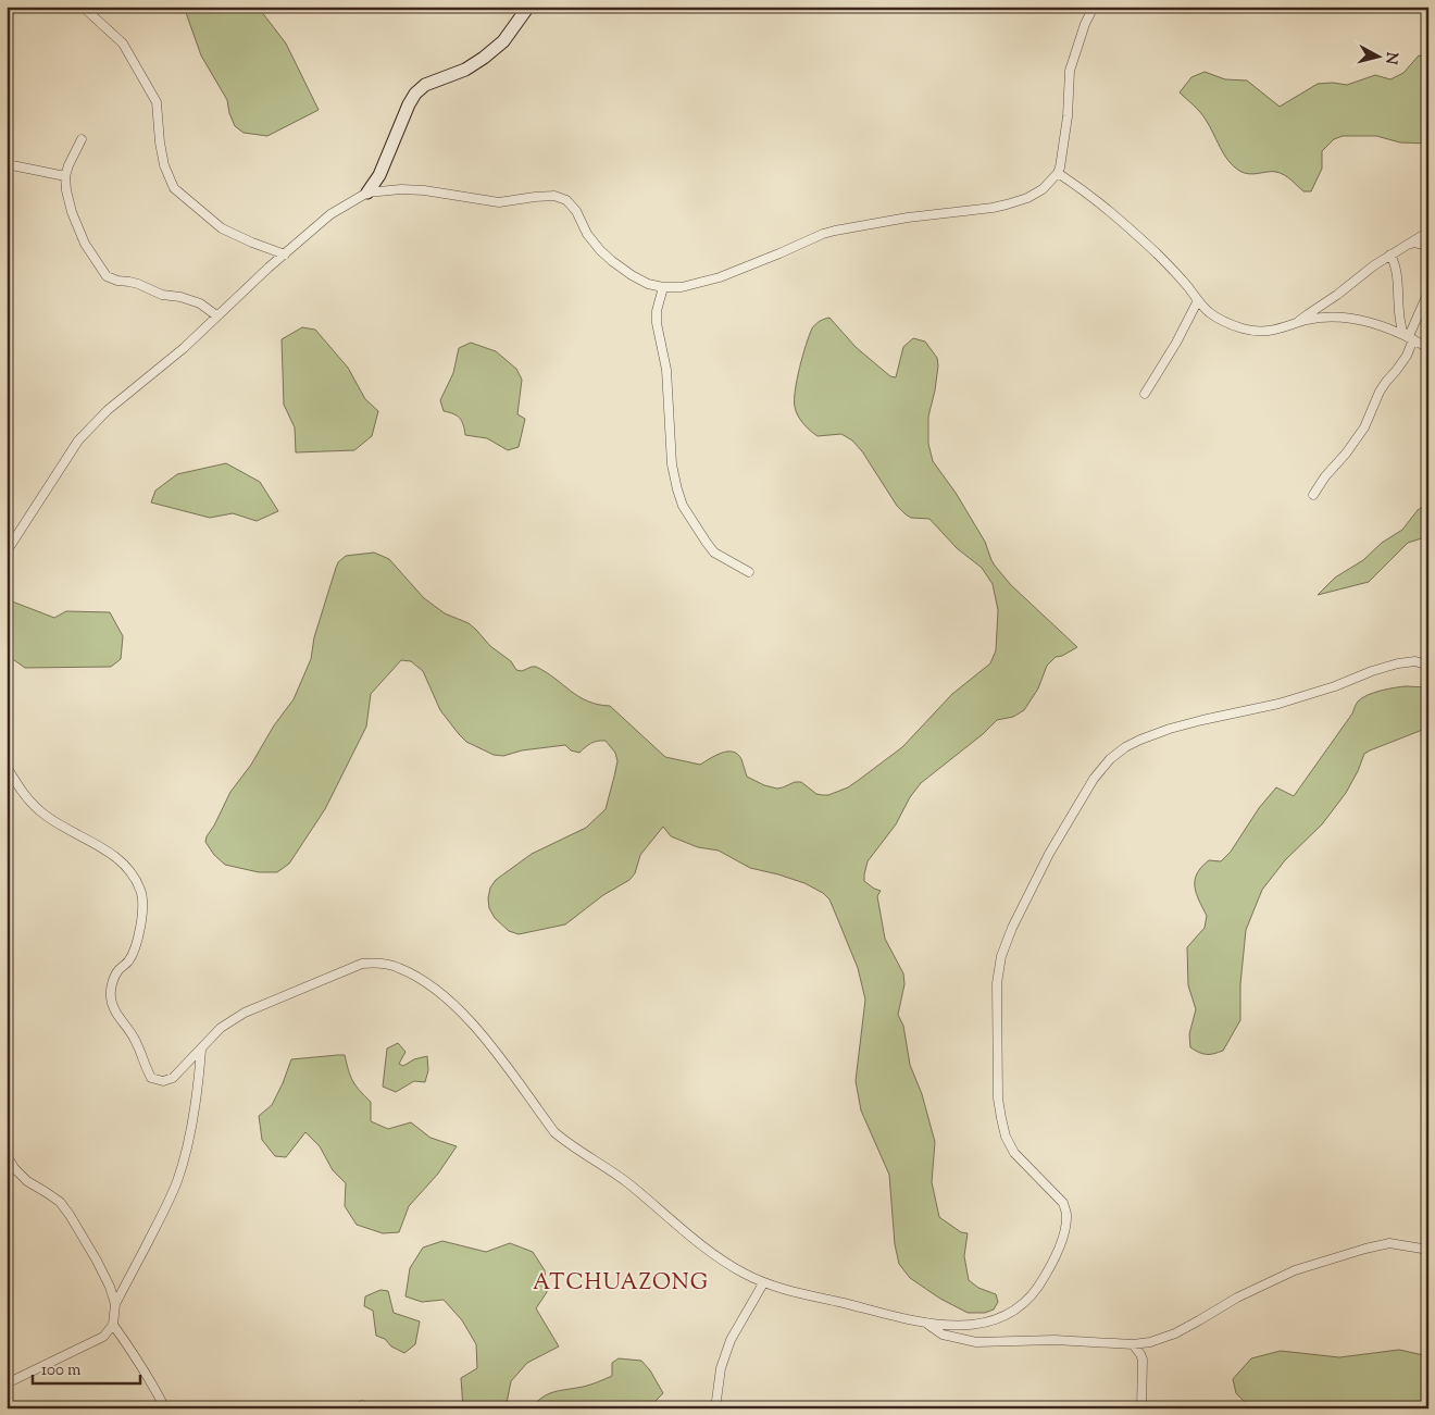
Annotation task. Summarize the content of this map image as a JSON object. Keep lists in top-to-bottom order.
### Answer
{
  "districts": ["ATCHUAZONG"],
  "scale_bar": "100 m",
  "north": "right"
}
